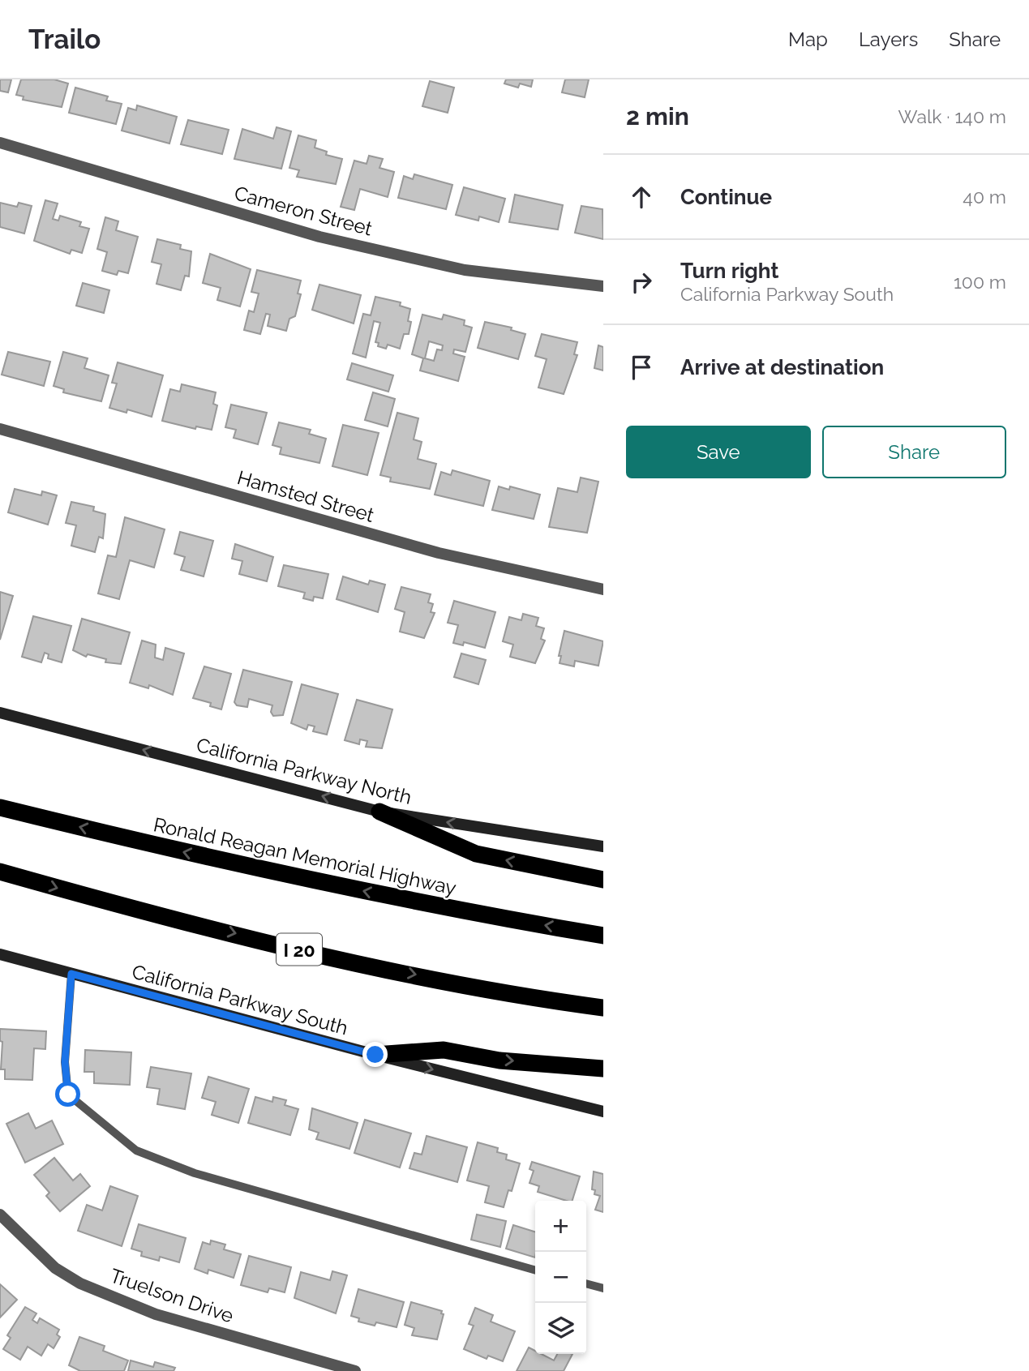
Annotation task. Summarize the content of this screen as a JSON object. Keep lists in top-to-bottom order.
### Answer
{
  "streets": {
    "highway": ["Ronald Reagan Memorial Highway", "I 20"],
    "main road": ["California Parkway North", "California Parkway South"],
    "street": ["Cameron Street", "Hamsted Street", "Truelson Drive"]
  },
  "one_way": ["California Parkway North", "California Parkway South"],
  "page": {
    "header": "Trailo",
    "nav": ["Map", "Layers", "Share"],
    "heading": ["2 min", "Walk · 140 m"],
    "list": [
      ["Continue", "40 m"],
      ["Turn right", "California Parkway South", "100 m"],
      "Arrive at destination"
    ],
    "buttons": ["Save", "Share"],
    "map_buttons": ["+", "−"]
  }
}
